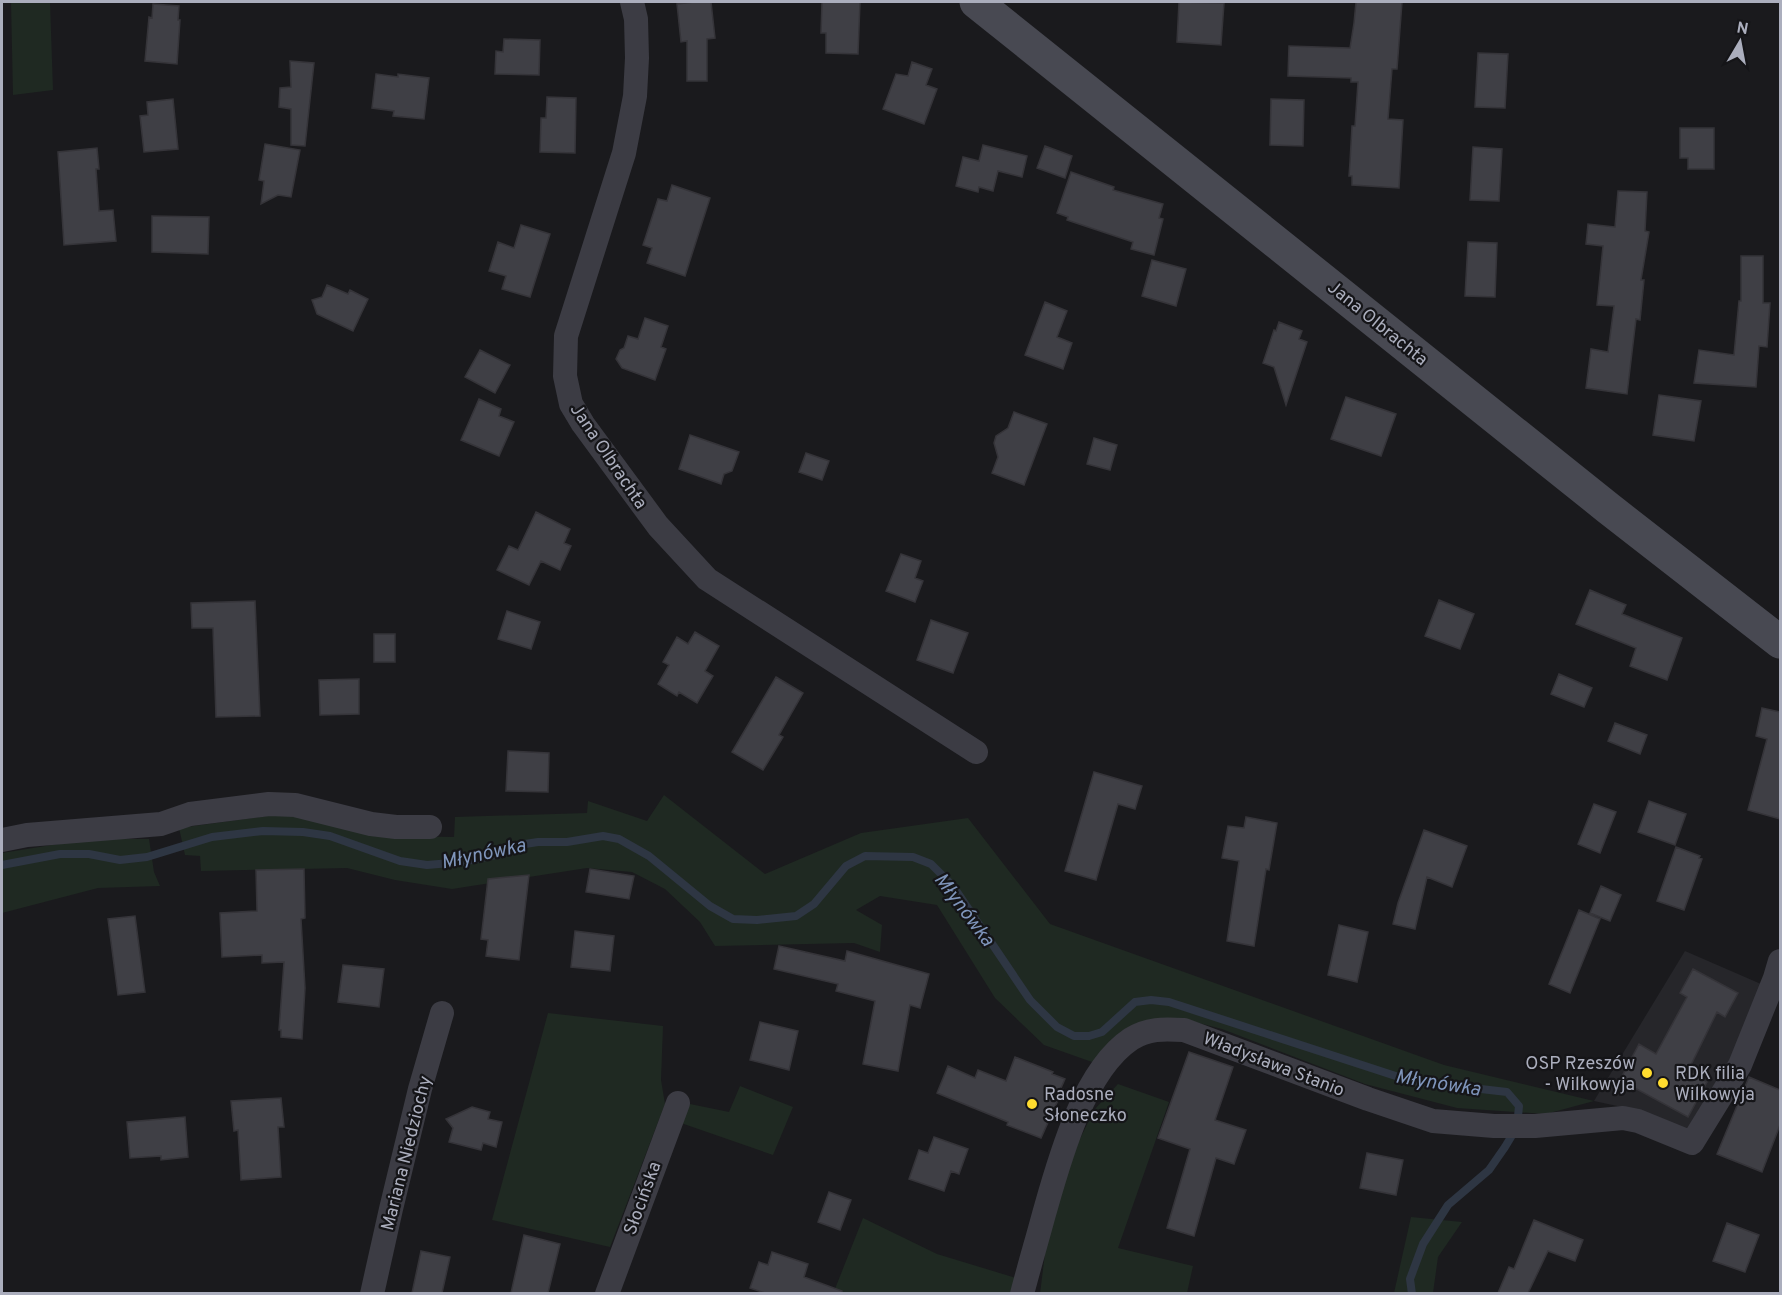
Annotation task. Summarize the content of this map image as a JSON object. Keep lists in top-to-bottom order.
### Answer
{
  "streets": {
    "street": [
      "Jana Olbrachta",
      "Władysława Stanio",
      "Mariana Niedziochy",
      "Słocińska"
    ]
  },
  "water": ["Młynówka"],
  "places": ["OSP Rzeszów - Wilkowyja", "RDK filia Wilkowyja", "Radosne Słoneczko"],
  "north": "top"
}
